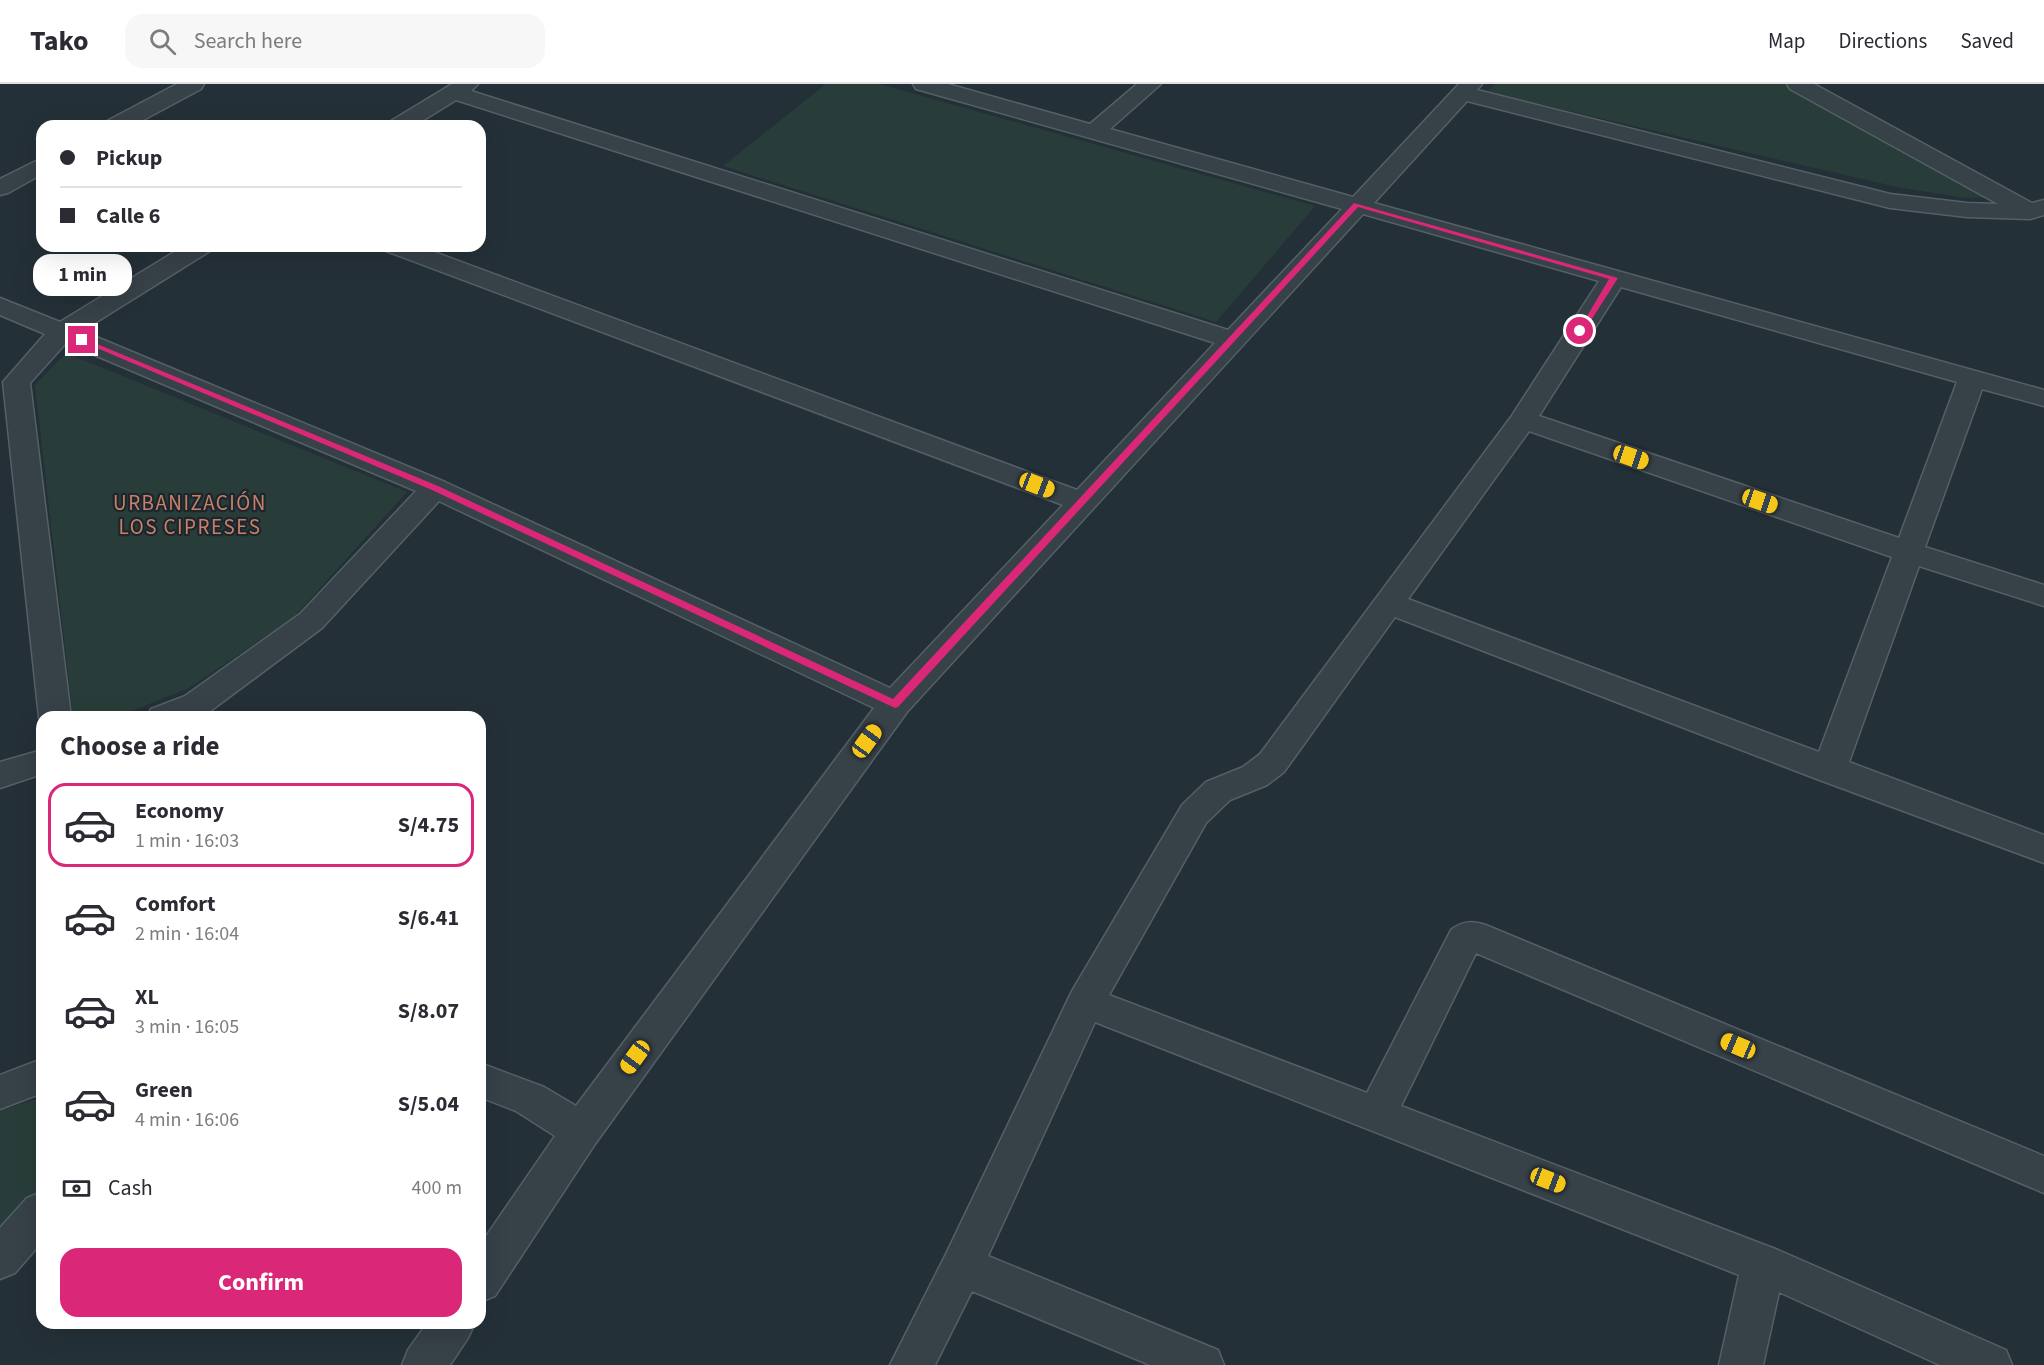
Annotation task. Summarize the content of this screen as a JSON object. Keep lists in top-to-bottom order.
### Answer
{
  "districts": ["URBANIZACIÓN LOS CIPRESES"],
  "page": {
    "header": "Tako",
    "search": "Search here",
    "nav": ["Map", "Directions", "Saved"],
    "banner": ["Pickup", "Calle 6"],
    "bubble": "1 min",
    "heading": "Choose a ride",
    "list": [
      {
        "name": "Economy",
        "note": "1 min · 16:03",
        "value": "S/4.75"
      },
      {
        "name": "Comfort",
        "note": "2 min · 16:04",
        "value": "S/6.41"
      },
      {
        "name": "XL",
        "note": "3 min · 16:05",
        "value": "S/8.07"
      },
      {
        "name": "Green",
        "note": "4 min · 16:06",
        "value": "S/5.04"
      }
    ],
    "pay": ["Cash", "400 m"],
    "buttons": "Confirm"
  }
}
